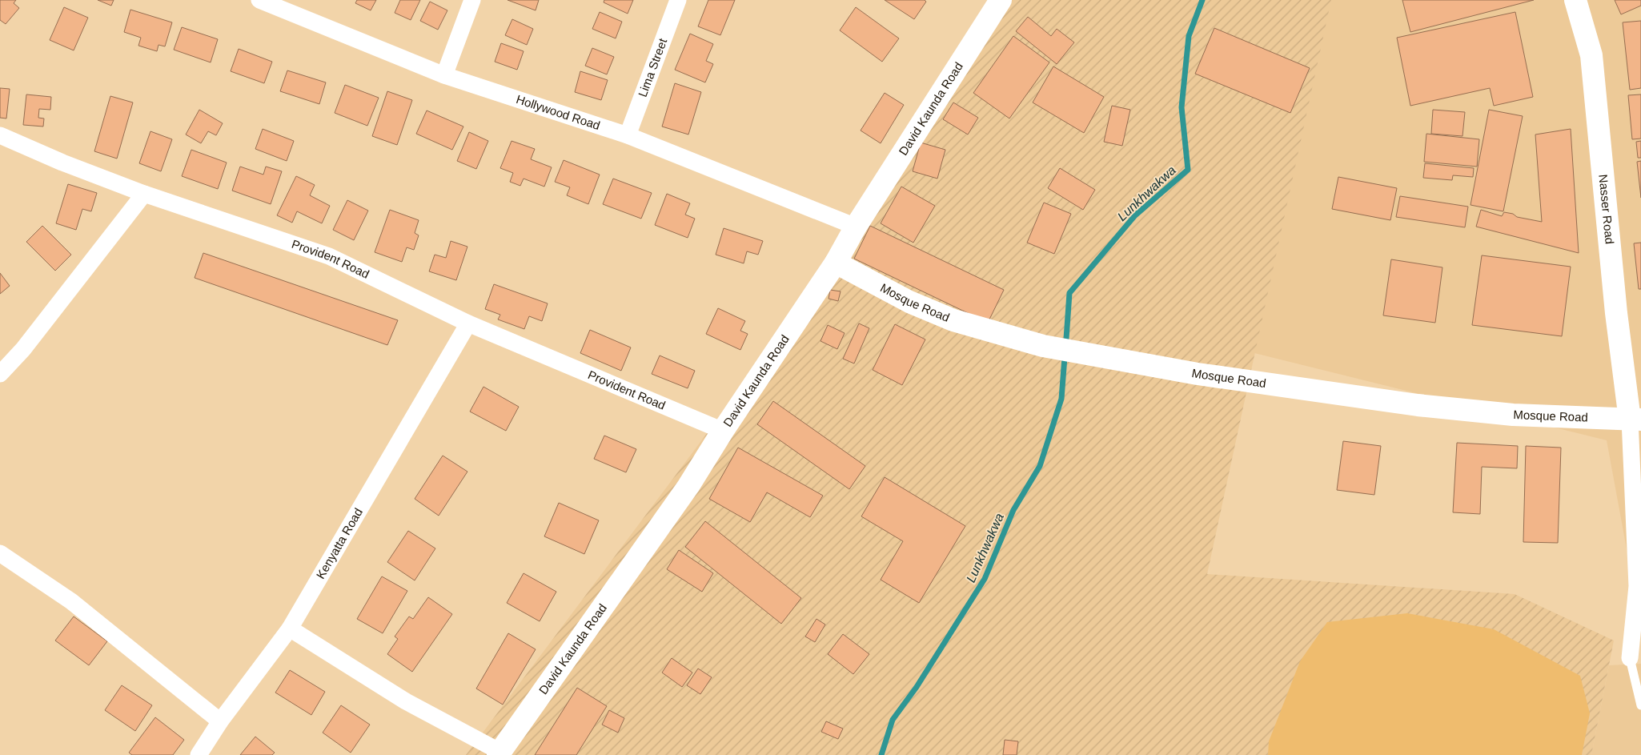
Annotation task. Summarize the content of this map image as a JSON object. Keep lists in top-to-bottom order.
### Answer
{
  "streets": {
    "street": [
      "Lima Street",
      "David Kaunda Road",
      "Hollywood Road",
      "Nasser Road",
      "Provident Road",
      "Mosque Road",
      "Kenyatta Road"
    ]
  },
  "crossings": [
    ["Lima Street", "Hollywood Road"],
    ["David Kaunda Road", "Hollywood Road"],
    ["David Kaunda Road", "Provident Road"],
    ["David Kaunda Road", "Mosque Road"],
    ["Nasser Road", "Mosque Road"],
    ["Provident Road", "Kenyatta Road"]
  ],
  "water": ["Lunkhwakwa"]
}
